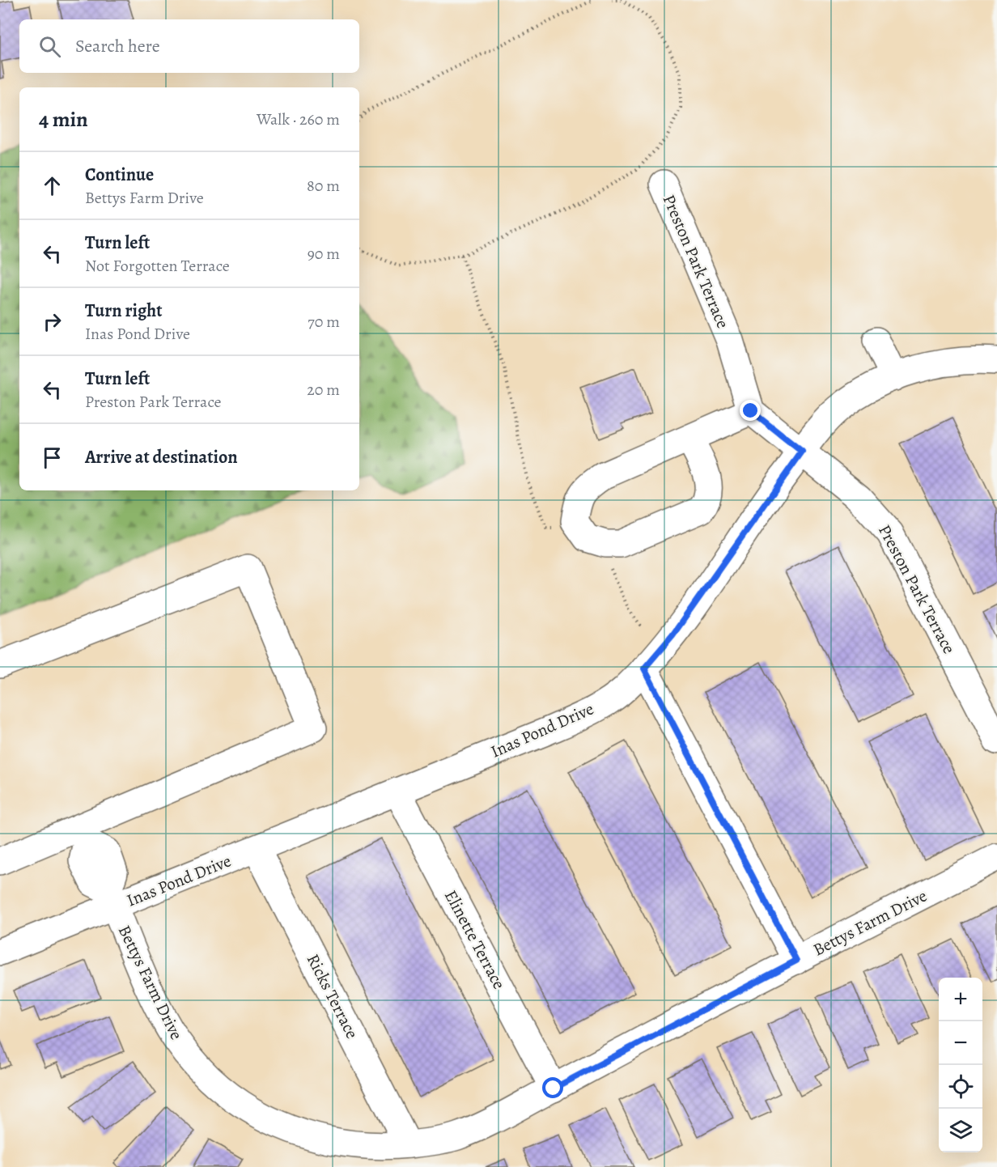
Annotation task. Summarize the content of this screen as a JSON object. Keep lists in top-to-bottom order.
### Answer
{
  "streets": {
    "street": [
      "Preston Park Terrace",
      "Inas Pond Drive",
      "Bettys Farm Drive",
      "Elinette Terrace",
      "Ricks Terrace"
    ]
  },
  "crossings": [
    ["Preston Park Terrace", "Inas Pond Drive"],
    ["Inas Pond Drive", "Bettys Farm Drive"],
    ["Inas Pond Drive", "Elinette Terrace"],
    ["Inas Pond Drive", "Ricks Terrace"],
    ["Bettys Farm Drive", "Elinette Terrace"],
    ["Bettys Farm Drive", "Ricks Terrace"]
  ],
  "page": {
    "search": "Search here",
    "heading": ["4 min", "Walk · 260 m"],
    "list": [
      ["Continue", "Bettys Farm Drive", "80 m"],
      ["Turn left", "Not Forgotten Terrace", "90 m"],
      ["Turn right", "Inas Pond Drive", "70 m"],
      ["Turn left", "Preston Park Terrace", "20 m"],
      "Arrive at destination"
    ],
    "map_buttons": ["+", "−"]
  }
}
